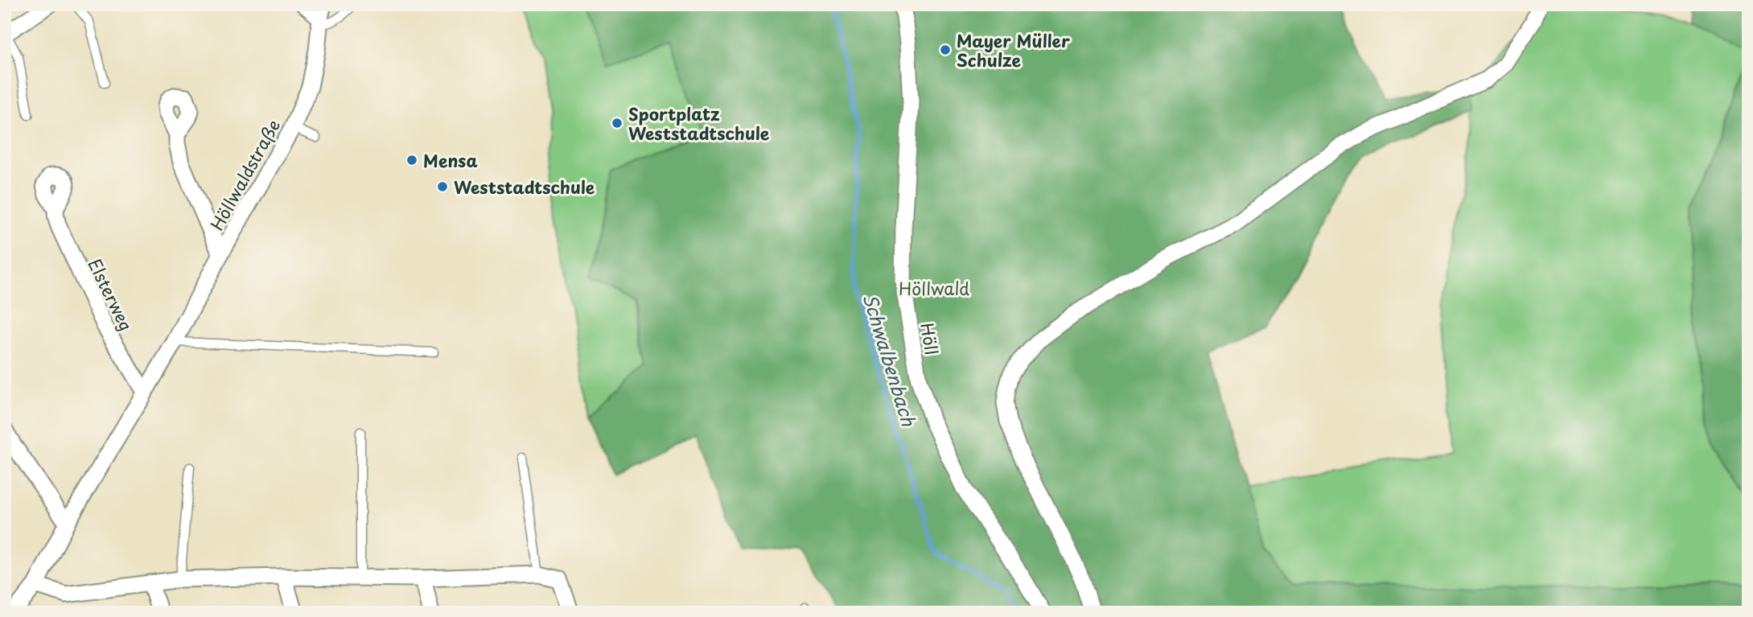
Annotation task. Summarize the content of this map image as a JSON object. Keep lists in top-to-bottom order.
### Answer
{
  "streets": {
    "street": ["Höllwaldstraße", "Elsterweg", "Höll"]
  },
  "crossings": [
    ["Höllwaldstraße", "Elsterweg"]
  ],
  "water": ["Schwalbenbach"],
  "parks": ["Höllwald"],
  "places": [
    "Mayer Müller Schulze",
    "Sportplatz Weststadtschule",
    "Mensa",
    "Weststadtschule"
  ]
}
